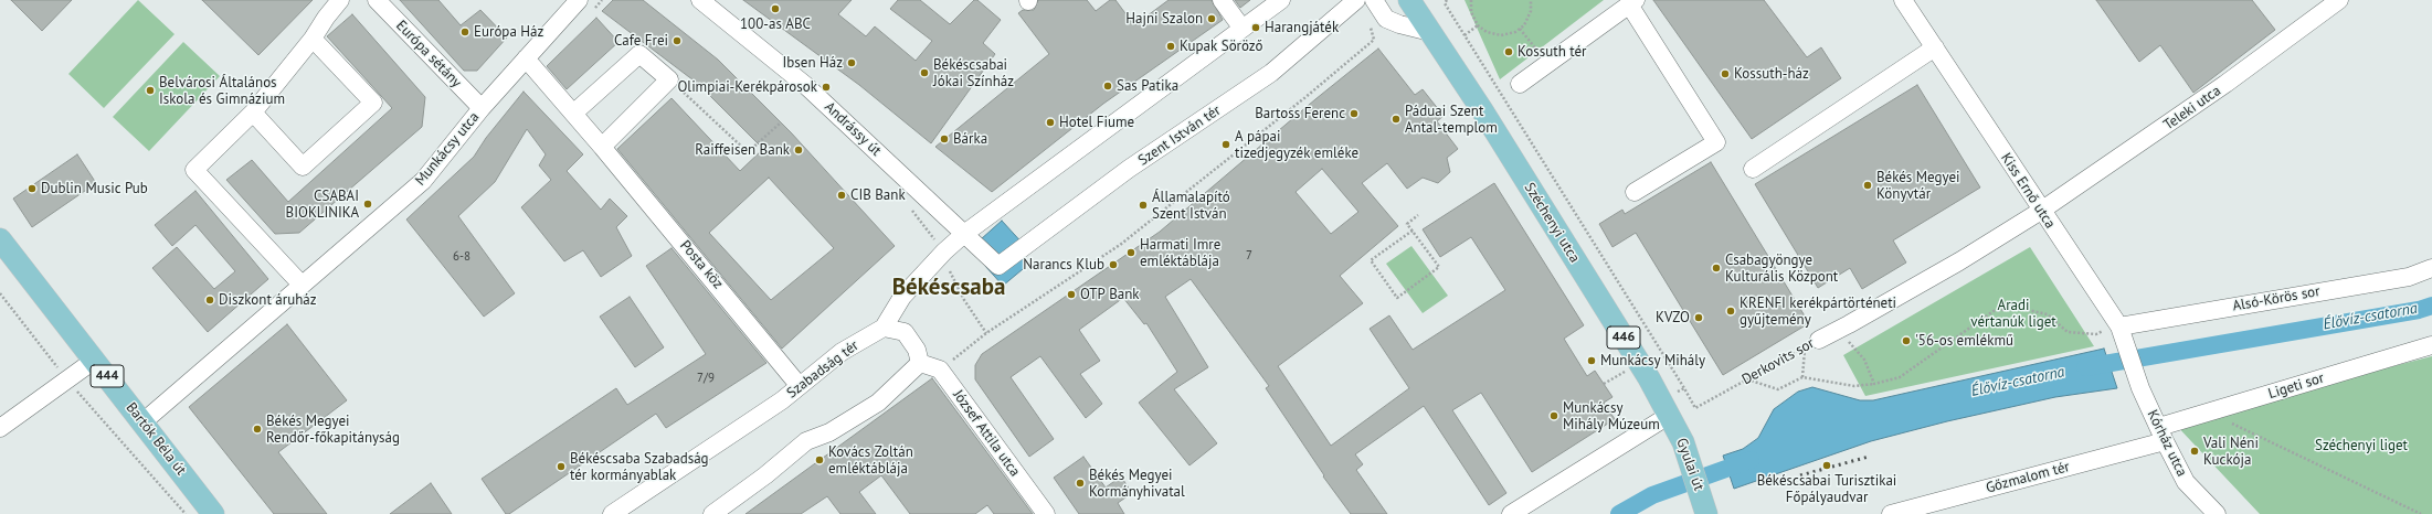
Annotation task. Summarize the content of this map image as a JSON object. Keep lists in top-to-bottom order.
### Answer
{
  "streets": {
    "main road": [
      "Széchenyi utca",
      "446",
      "444",
      "Bartók Béla út",
      "Gyulai út"
    ],
    "street": [
      "Európa sétány",
      "Teleki utca",
      "Andrássy út",
      "Szent István tér",
      "Munkácsy utca",
      "Kiss Ernő utca",
      "Posta köz",
      "Alsó-Körös sor",
      "Derkovits sor",
      "Szabadság tér",
      "Ligeti sor",
      "József Attila utca",
      "Kórház utca",
      "Gőzmalom tér"
    ]
  },
  "crossings": [
    ["Európa sétány", "Munkácsy utca"],
    ["Teleki utca", "Kiss Ernő utca"],
    ["Teleki utca", "Derkovits sor"],
    ["Andrássy út", "Szent István tér"],
    ["Munkácsy utca", "Posta köz"],
    ["Munkácsy utca", "Bartók Béla út"],
    ["Kiss Ernő utca", "Alsó-Körös sor"],
    ["Kiss Ernő utca", "Derkovits sor"],
    ["Kiss Ernő utca", "Kórház utca"],
    ["Széchenyi utca", "446"],
    ["Széchenyi utca", "Gyulai út"],
    ["Posta köz", "Szabadság tér"],
    ["Ligeti sor", "Kórház utca"],
    ["Ligeti sor", "Gőzmalom tér"],
    ["Kórház utca", "Gőzmalom tér"]
  ],
  "districts": ["Békéscsaba"],
  "water": ["Élővíz-csatorna"],
  "parks": ["Aradi vértanúk liget", "Széchenyi liget"],
  "places": [
    "100-as ABC",
    "Hajni Szalon",
    "Harangjáték",
    "Európa Ház",
    "Cafe Frei",
    "Kupak Söröző",
    "Kossuth tér",
    "Ibsen Ház",
    "Békéscsabai Jókai Színház",
    "Kossuth-ház",
    "Sas Patika",
    "Olimpiai-Kerékpárosok",
    "Belvárosi Általános Iskola és Gimnázium",
    "Bartoss Ferenc",
    "Páduai Szent Antal-templom",
    "Hotel Fiume",
    "Bárka",
    "A pápai tizedjegyzék emléke",
    "Raiffeisen Bank",
    "Békés Megyei Könyvtár",
    "Dublin Music Pub",
    "CIB Bank",
    "CSABAI BIOKLINIKA",
    "Államalapító Szent István",
    "Harmati Imre emléktáblája",
    "Narancs Klub",
    "Csabagyöngye Kulturális Központ",
    "OTP Bank",
    "Diszkont áruház",
    "KRENFI kerékpártörténeti gyűjtemény",
    "KVZO",
    "'56-os emlékmű",
    "Munkácsy Mihály",
    "Munkácsy Mihály Múzeum",
    "Békés Megyei Rendőr-főkapitányság",
    "Vali Néni Kuckója",
    "Kovács Zoltán emléktáblája",
    "Békéscsabai Turisztikai Főpályaudvar",
    "Békéscsaba Szabadság tér kormányablak",
    "Békés Megyei Kormányhivatal"
  ],
  "house_numbers": ["7", "6-8", "7/9"]
}
